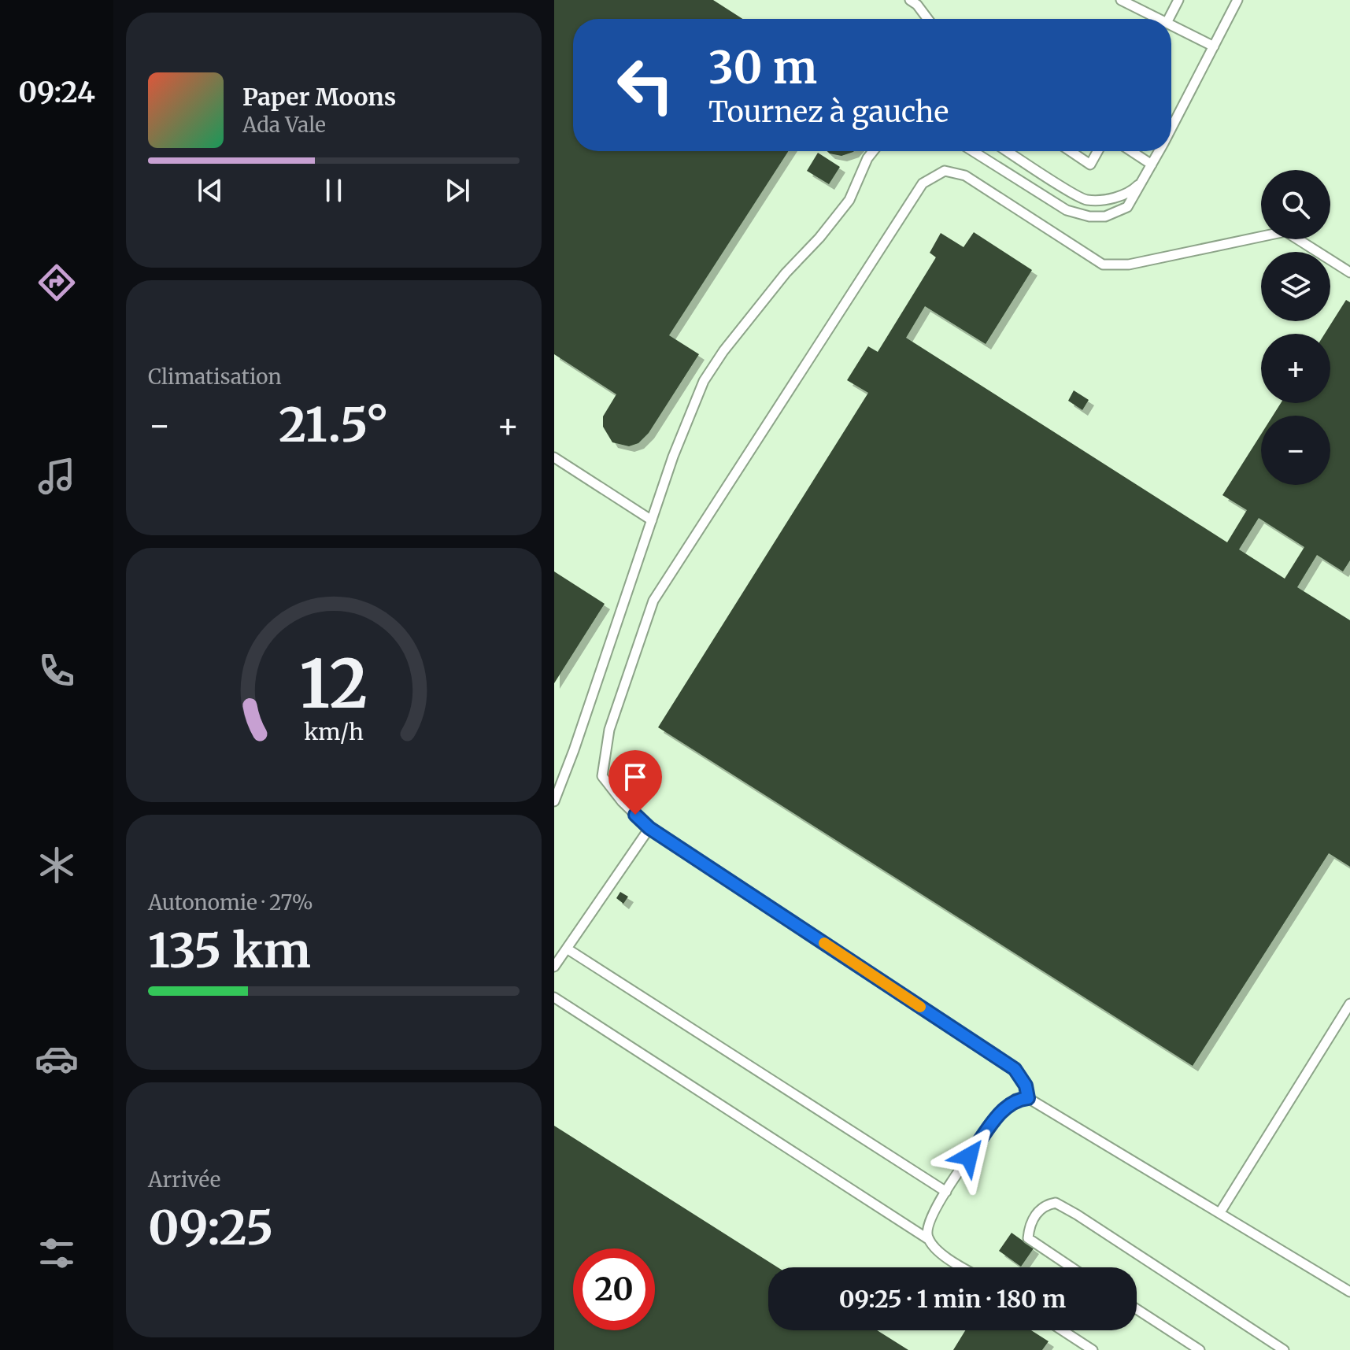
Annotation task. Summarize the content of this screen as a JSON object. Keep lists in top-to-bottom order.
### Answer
{
  "page": {
    "tabs": "09:24",
    "turn": ["30 m", "Tournez à gauche"],
    "song": ["Paper Moons", "Ada Vale"],
    "map_buttons": ["+", "−"],
    "tile": [
      "Climatisation",
      ["Autonomie · 27%", "135 km"],
      ["Arrivée", "09:25"]
    ],
    "heat": ["−", "21.5°", "+"],
    "limit": "20",
    "trip": "09:25 · 1 min · 180 m",
    "gauge": ["12", "km/h"]
  }
}
